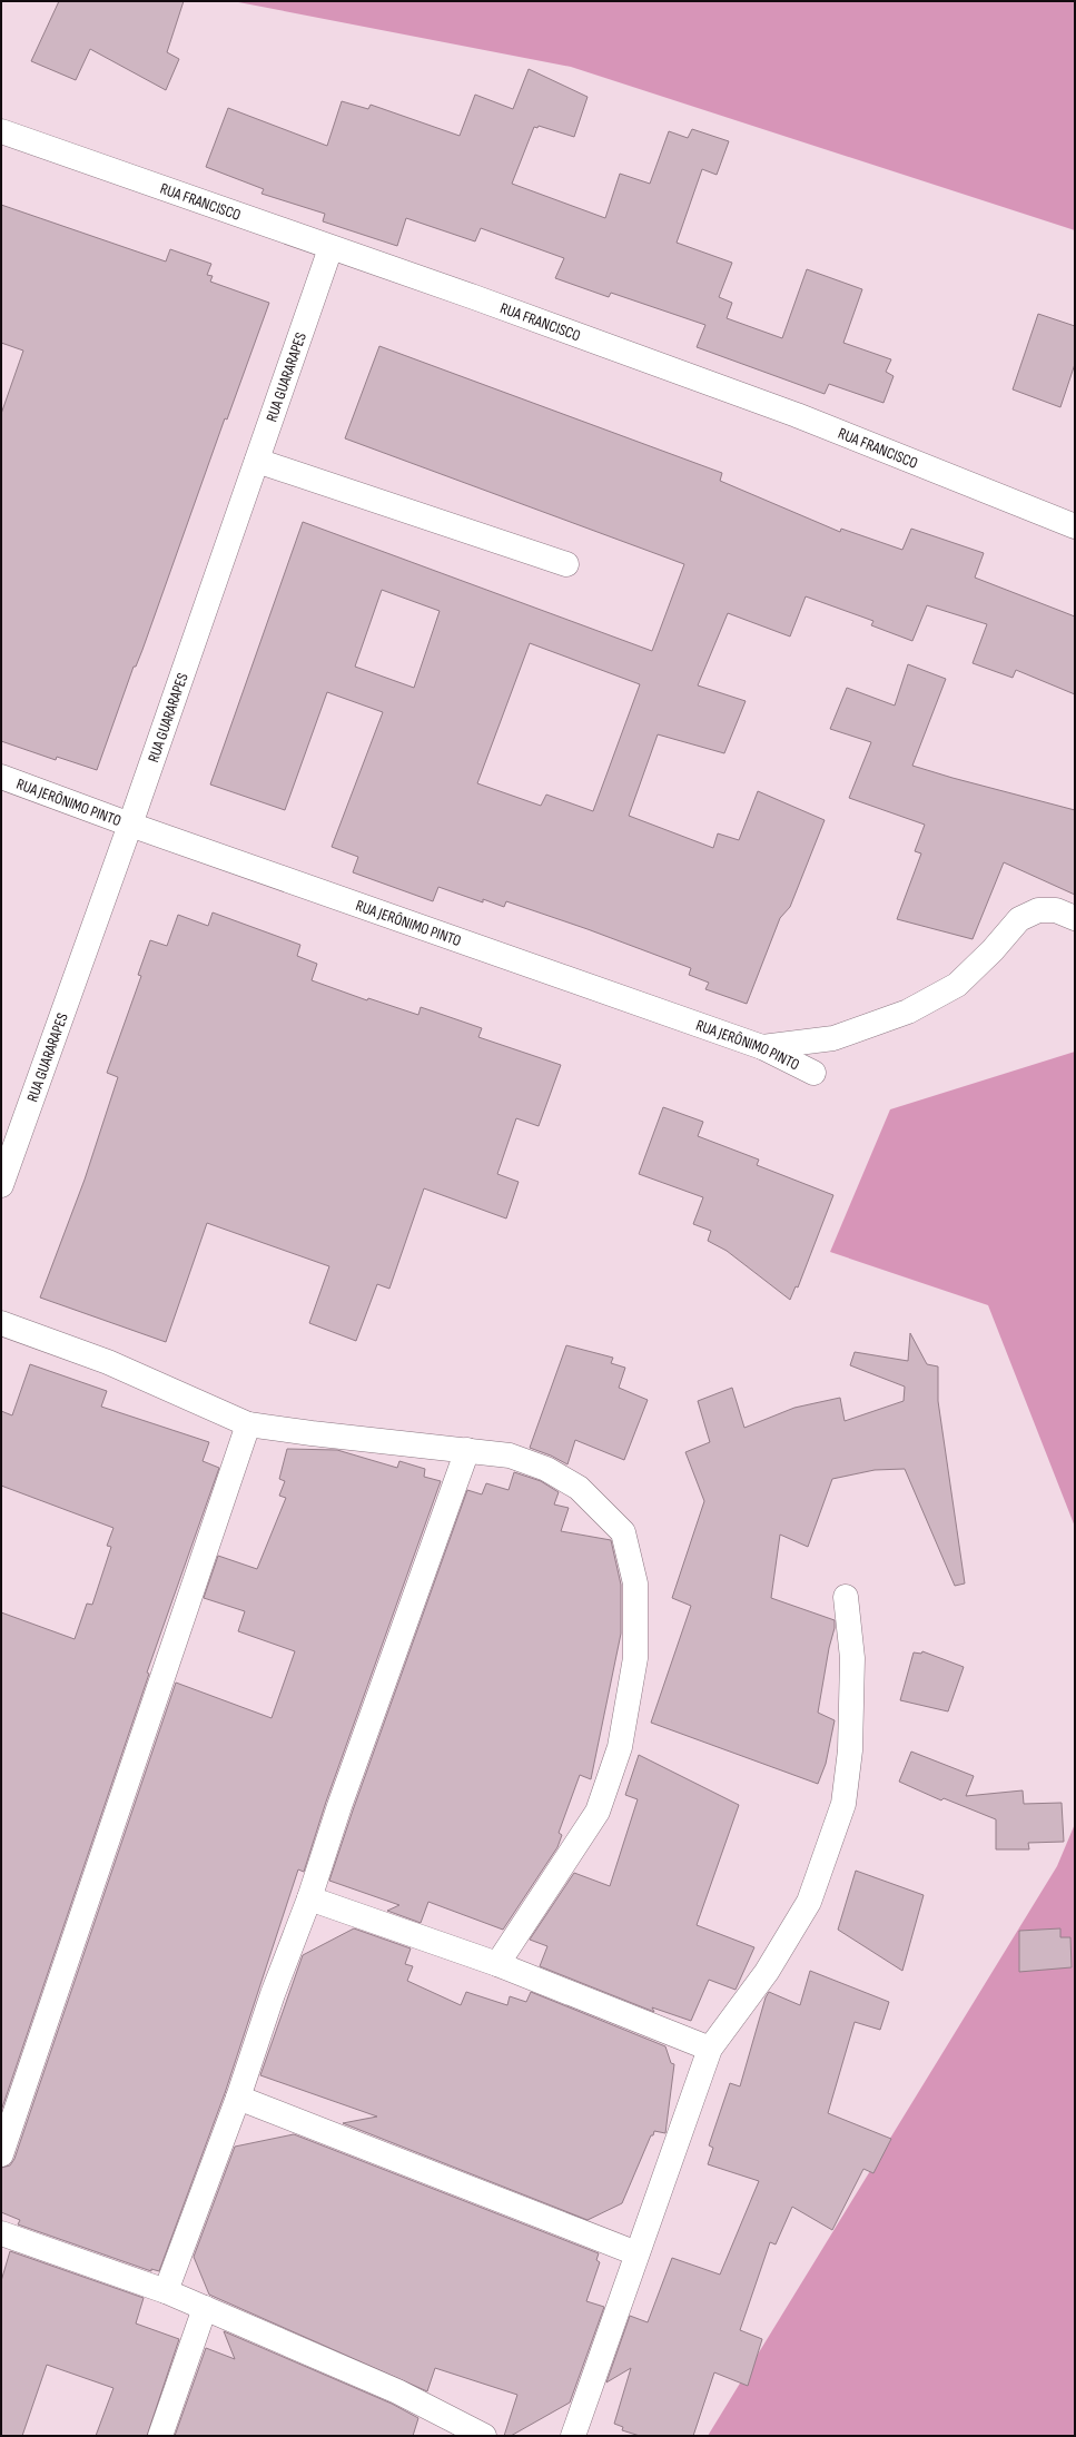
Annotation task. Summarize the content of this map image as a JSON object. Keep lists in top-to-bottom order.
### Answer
{
  "streets": {
    "street": ["RUA FRANCISCO", "RUA GUARARAPES", "RUA JERÔNIMO PINTO"]
  },
  "crossings": [
    ["RUA FRANCISCO", "RUA GUARARAPES"],
    ["RUA GUARARAPES", "RUA JERÔNIMO PINTO"]
  ]
}
